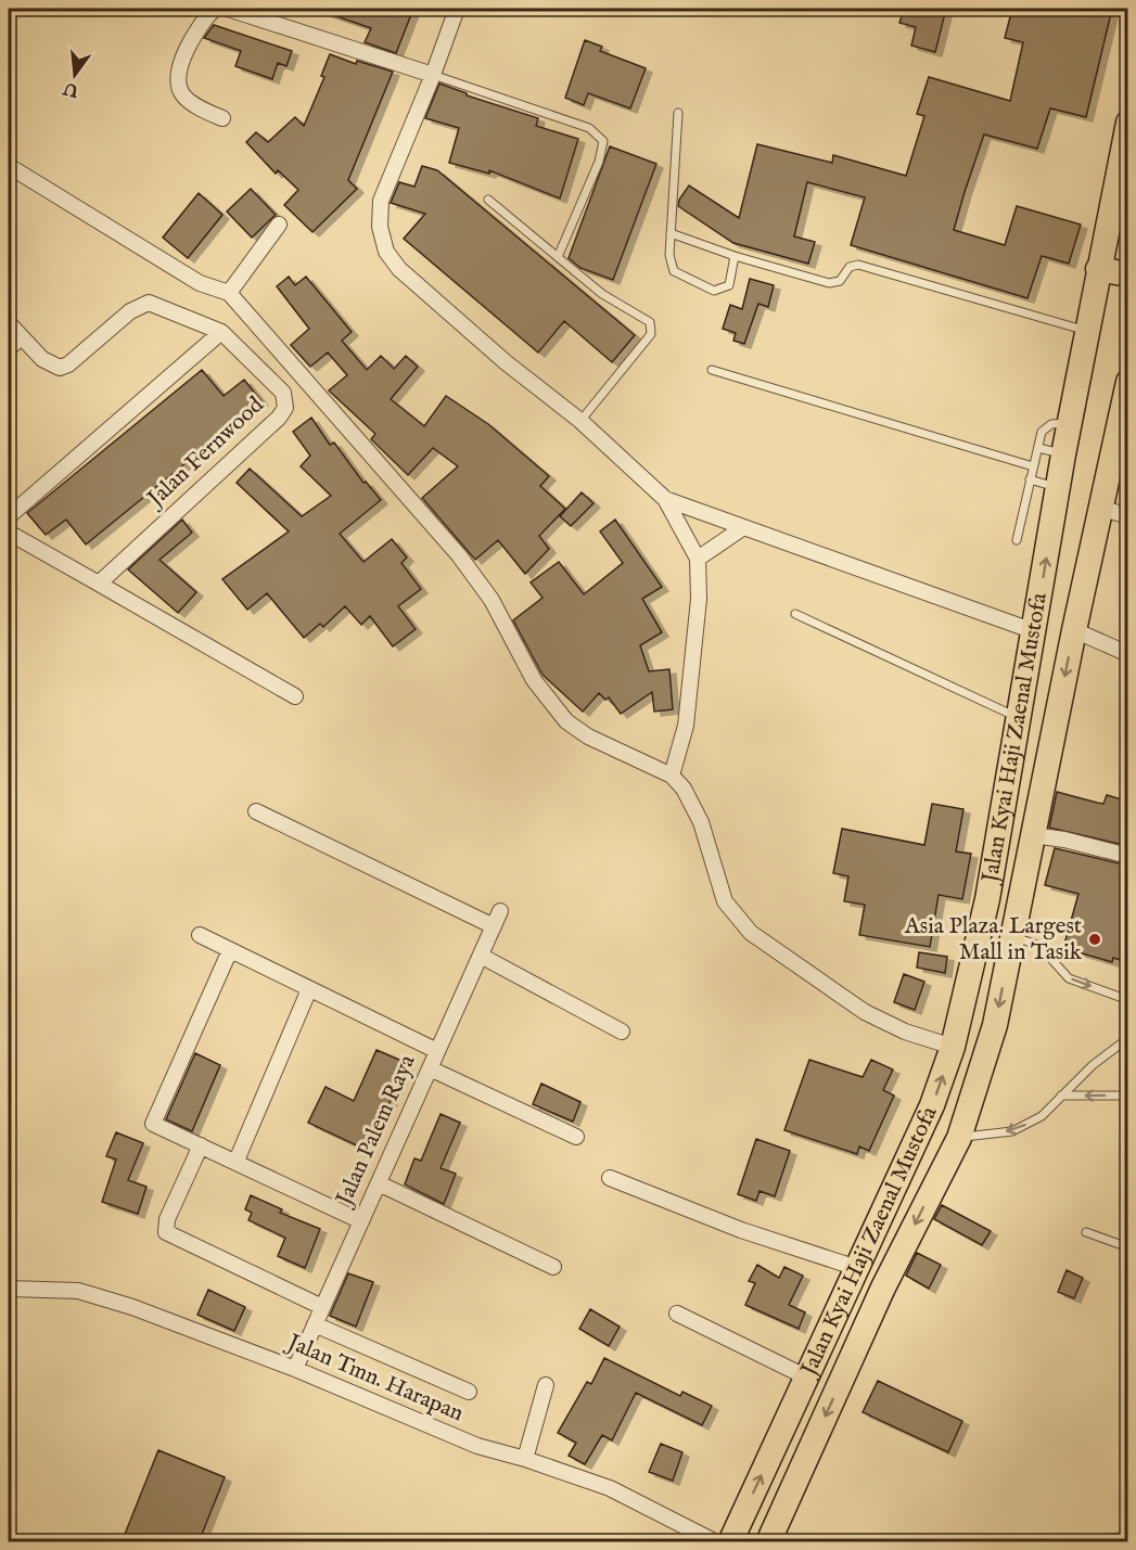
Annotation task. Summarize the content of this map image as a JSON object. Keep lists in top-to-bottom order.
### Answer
{
  "streets": {
    "main road": ["Jalan Kyai Haji Zaenal Mustofa"],
    "street": ["Jalan Fernwood", "Jalan Palem Raya", "Jalan Tmn. Harapan"]
  },
  "crossings": [
    ["Jalan Palem Raya", "Jalan Tmn. Harapan"]
  ],
  "places": ["Asia Plaza. Largest Mall in Tasik"],
  "north": "bottom"
}
